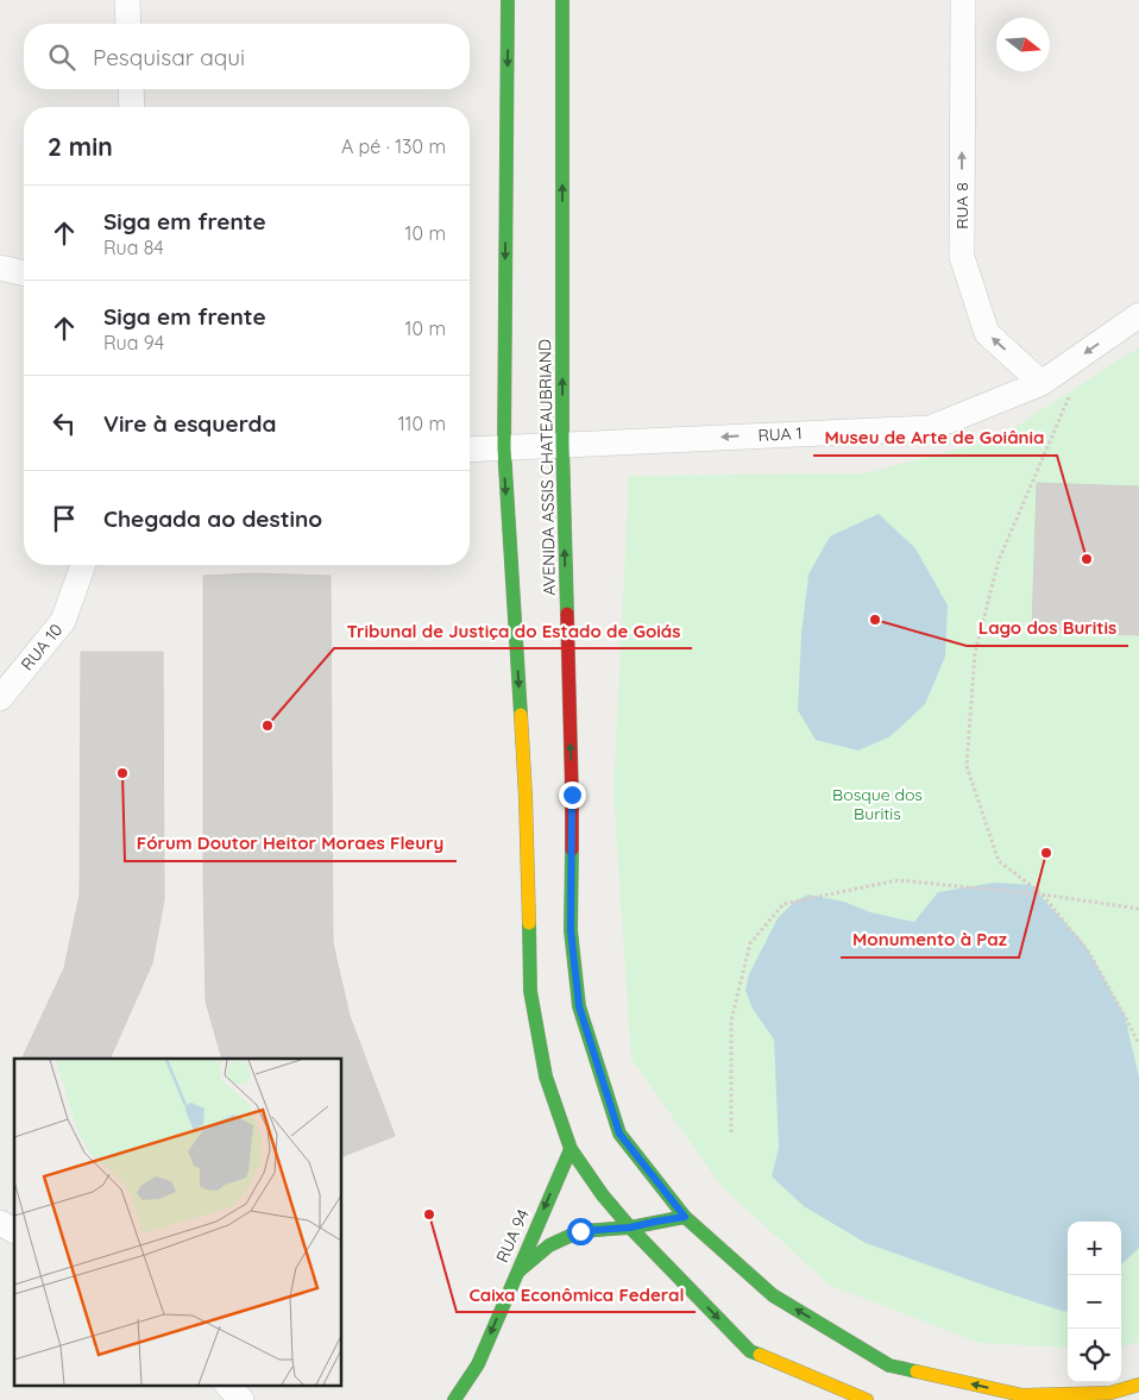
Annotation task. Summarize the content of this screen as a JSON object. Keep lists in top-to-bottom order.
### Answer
{
  "streets": {
    "main road": ["AVENIDA ASSIS CHATEAUBRIAND", "RUA 94"],
    "street": ["RUA 8", "RUA 1", "RUA 10"]
  },
  "crossings": [
    ["RUA 8", "RUA 1"],
    ["RUA 1", "AVENIDA ASSIS CHATEAUBRIAND"]
  ],
  "one_way": ["RUA 8", "RUA 1", "RUA 94"],
  "parks": ["Bosque dos Buritis"],
  "places": [
    "Museu de Arte de Goiânia",
    "Lago dos Buritis",
    "Tribunal de Justiça do Estado de Goiás",
    "Fórum Doutor Heitor Moraes Fleury",
    "Monumento à Paz",
    "Caixa Econômica Federal"
  ],
  "north": "right",
  "page": {
    "search": "Pesquisar aqui",
    "heading": ["2 min", "A pé · 130 m"],
    "list": [
      ["Siga em frente", "Rua 84", "10 m"],
      ["Siga em frente", "Rua 94", "10 m"],
      ["Vire à esquerda", "110 m"],
      "Chegada ao destino"
    ],
    "map_buttons": ["+", "−"]
  }
}
